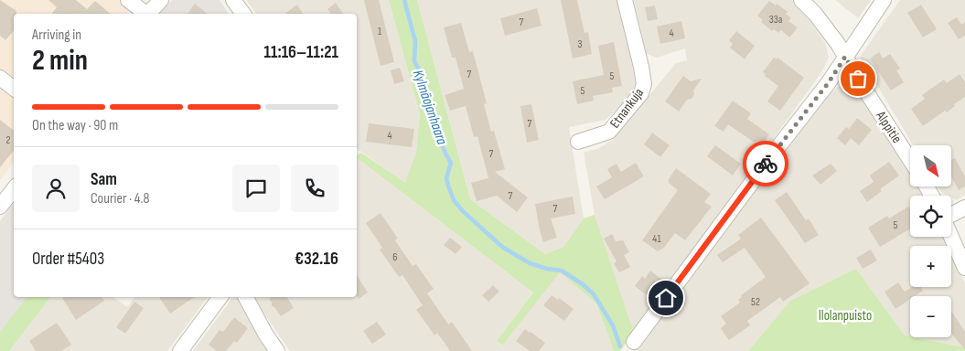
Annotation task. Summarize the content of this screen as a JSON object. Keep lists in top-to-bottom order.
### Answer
{
  "streets": {
    "street": ["Etnankuja", "Alppitie"]
  },
  "water": ["Kylmäojanhaara"],
  "parks": ["Ilolanpuisto"],
  "house_numbers": [
    "33a",
    "7",
    "1",
    "4",
    "3",
    "7",
    "5",
    "5",
    "7",
    "4",
    "2",
    "7",
    "7",
    "7",
    "5",
    "41",
    "6",
    "52"
  ],
  "north": "bottom right",
  "page": {
    "heading": ["2 min", "Arriving in", "11:16–11:21"],
    "panel": [
      "Sam",
      "Courier · 4.8",
      "Order #5403",
      "€32.16"
    ],
    "bar": "On the way · 90 m",
    "map_buttons": ["+", "−"]
  }
}
